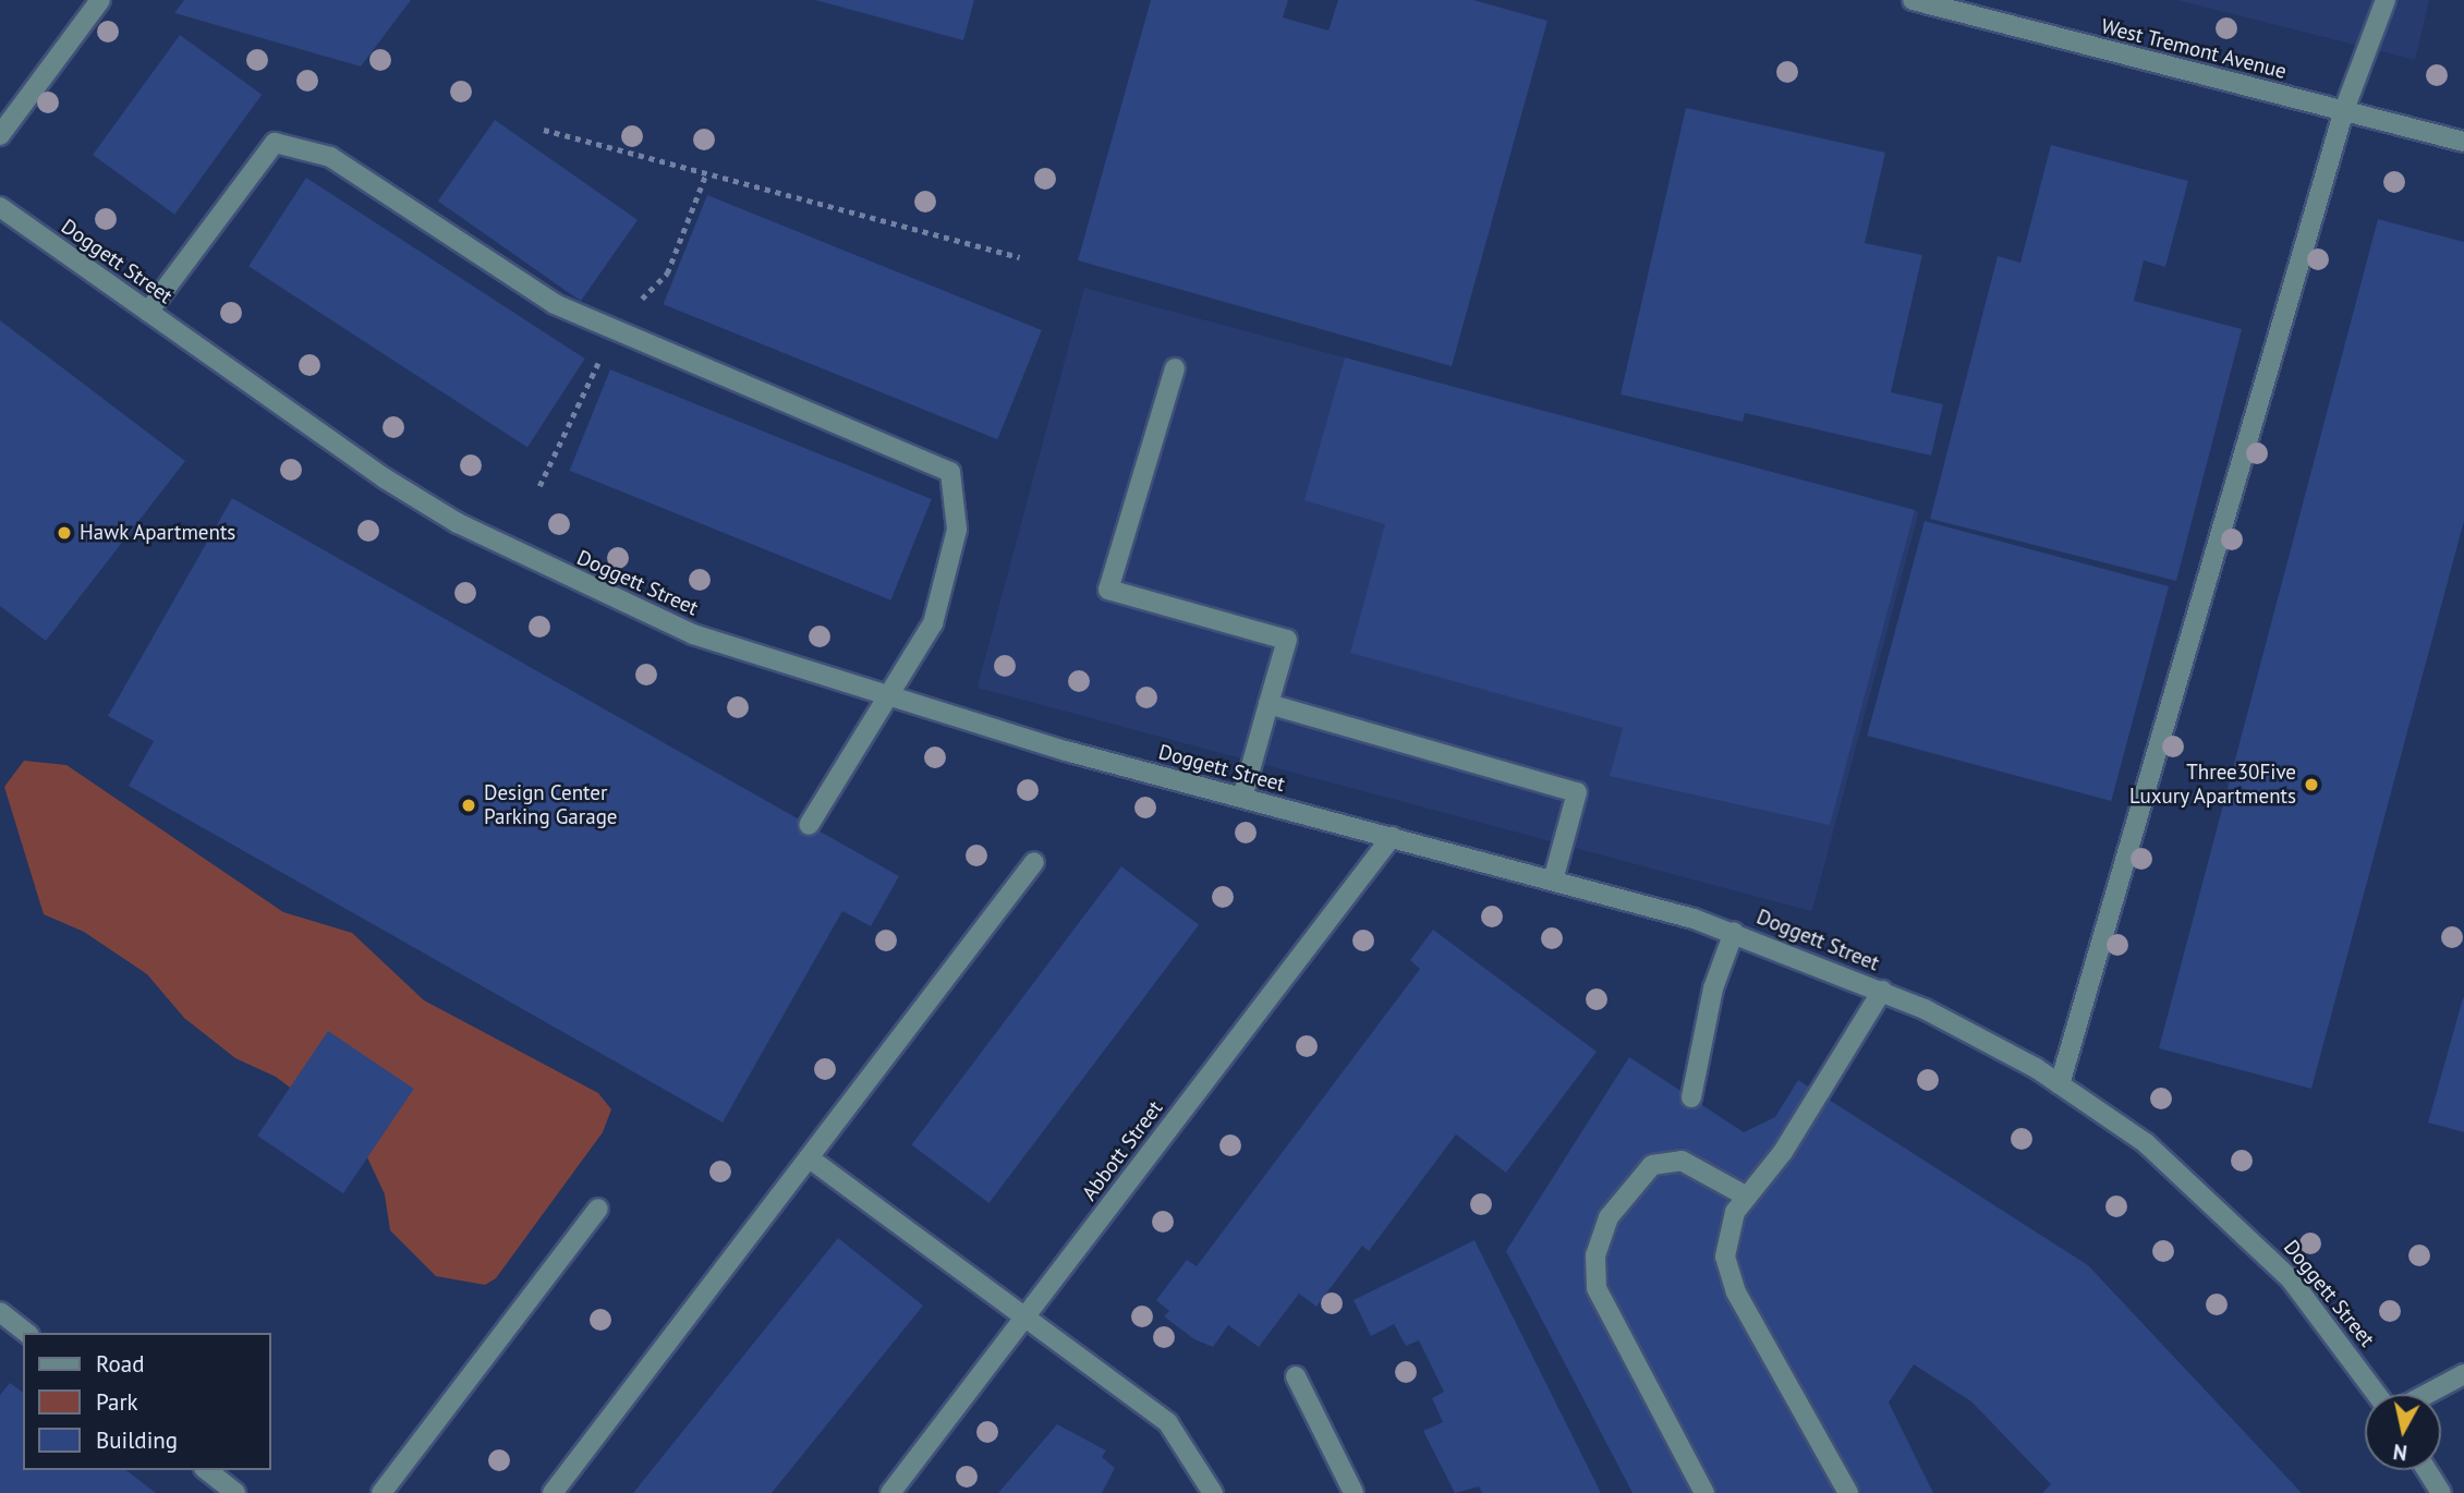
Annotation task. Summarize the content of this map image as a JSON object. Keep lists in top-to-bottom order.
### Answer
{
  "streets": {
    "street": ["West Tremont Avenue", "Doggett Street", "Abbott Street"]
  },
  "crossings": [
    ["Doggett Street", "Abbott Street"]
  ],
  "places": ["Hawk Apartments", "Three30Five Luxury Apartments", "Design Center Parking Garage"],
  "legend": ["Road", "Park", "Building"],
  "north": "bottom"
}
